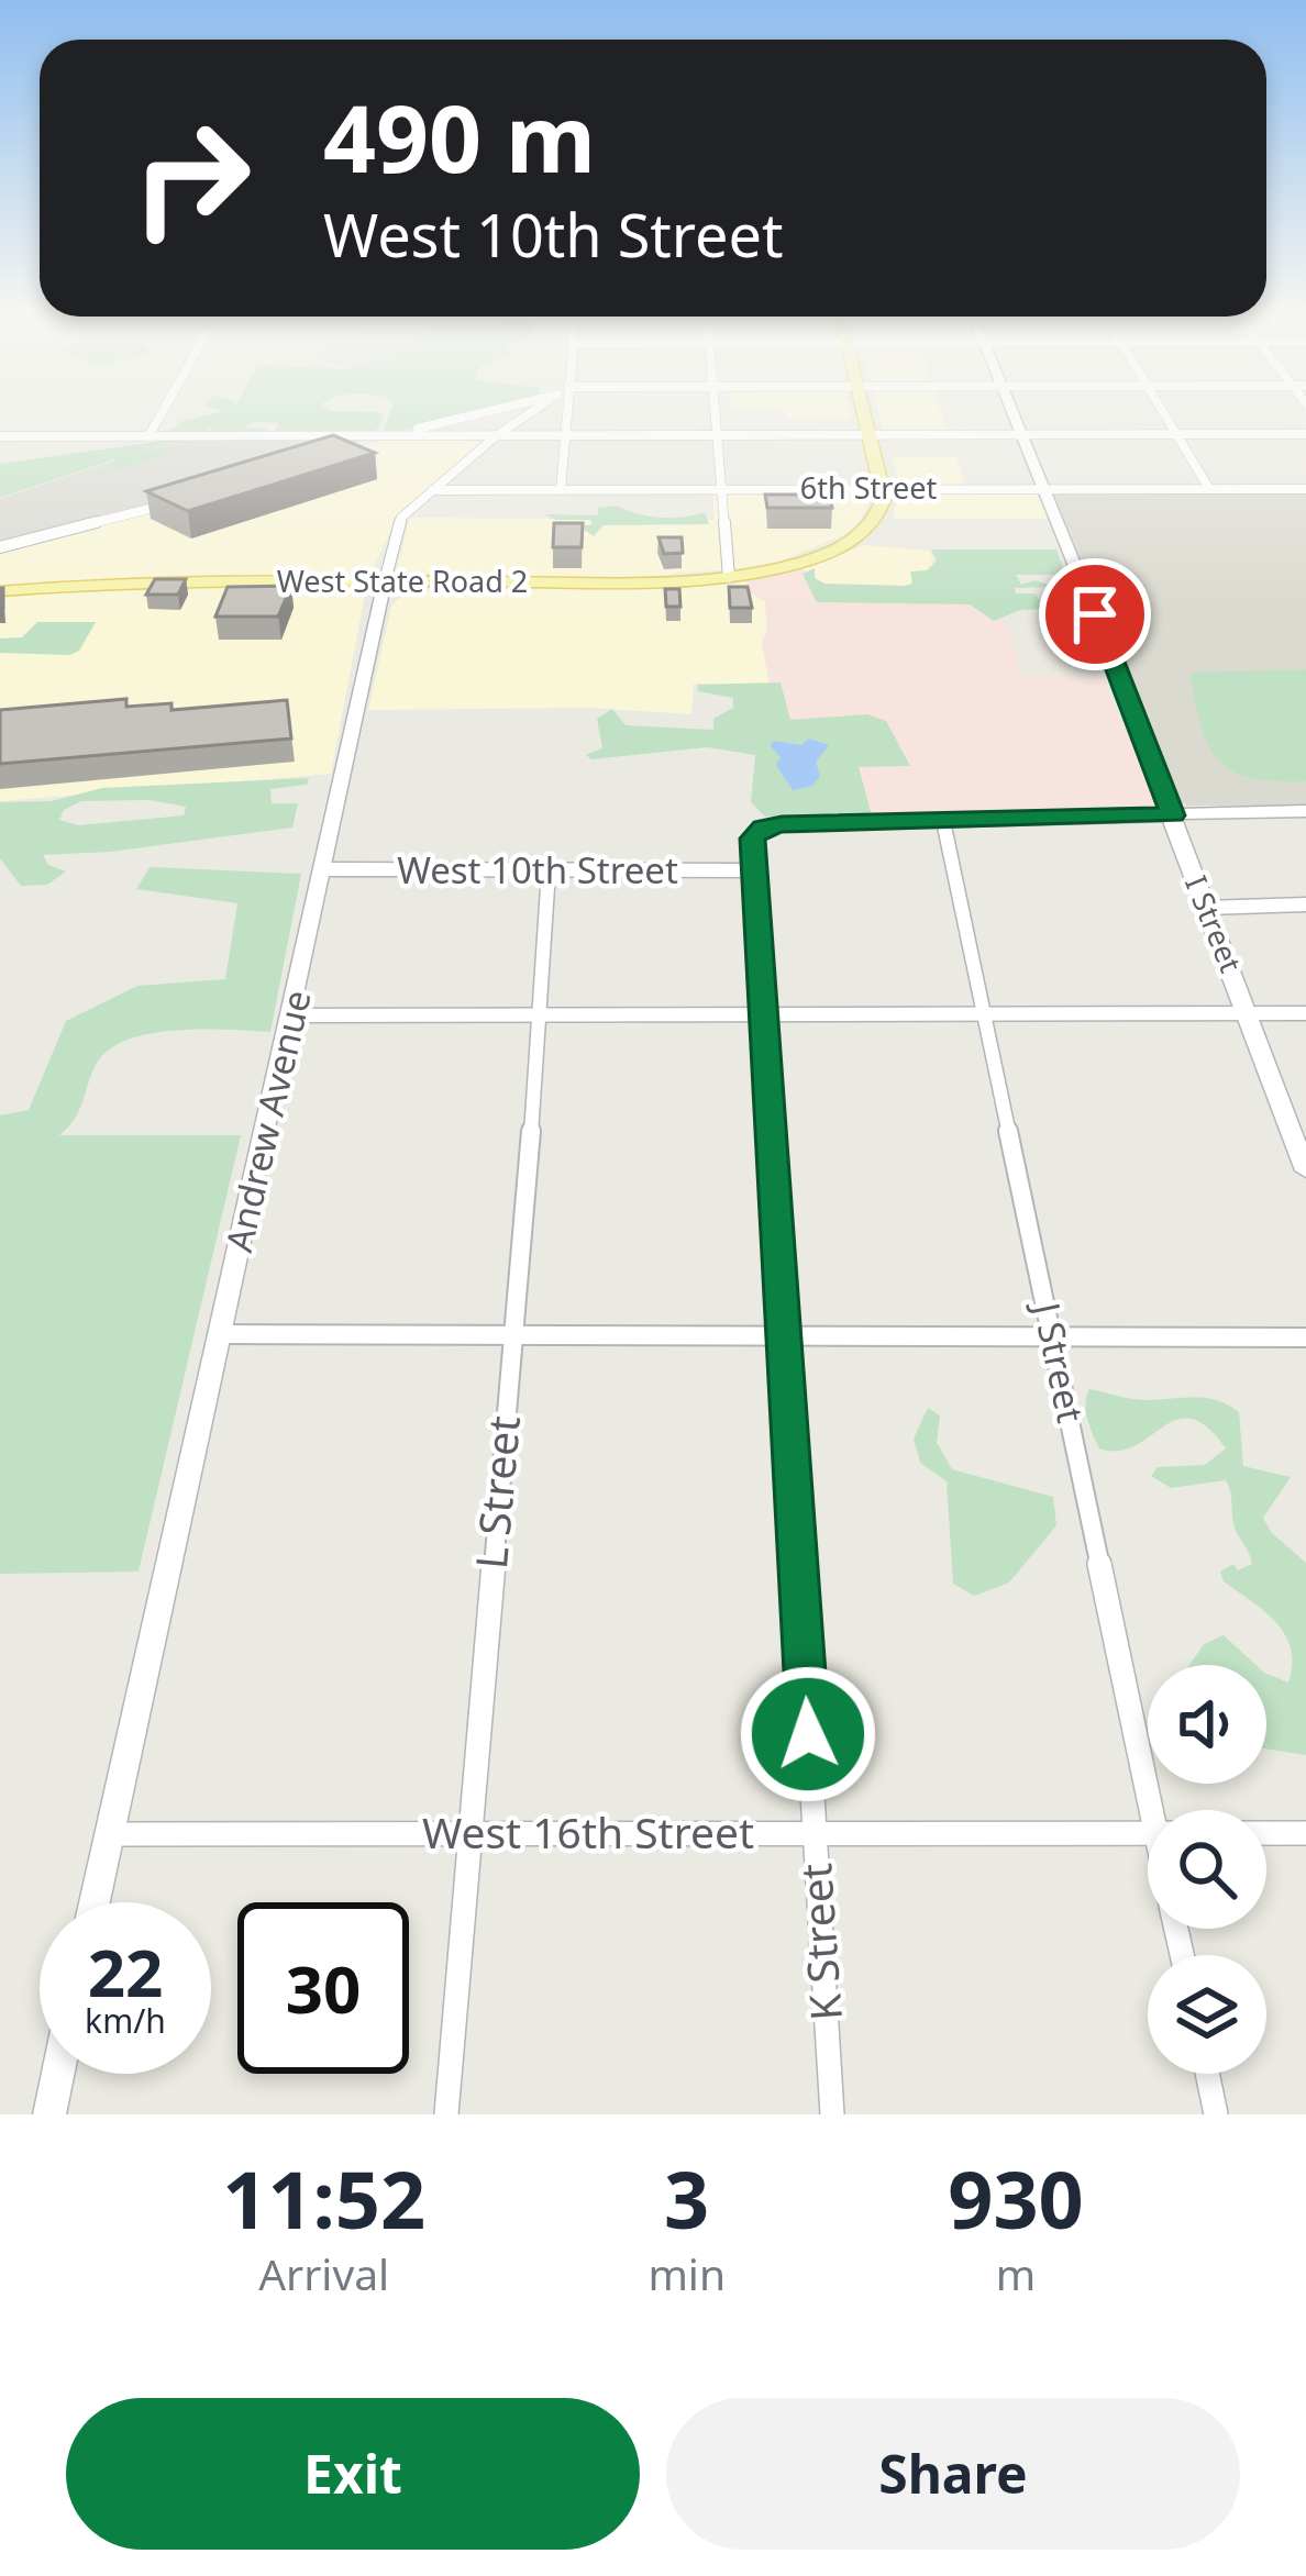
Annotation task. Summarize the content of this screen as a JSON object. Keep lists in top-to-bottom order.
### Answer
{
  "streets": {
    "main road": ["West State Road 2"],
    "street": [
      "6th Street",
      "West 10th Street",
      "I Street",
      "Andrew Avenue",
      "J Street",
      "L Street",
      "West 16th Street",
      "K Street"
    ]
  },
  "crossings": [
    ["6th Street", "West State Road 2"],
    ["6th Street", "I Street"],
    ["6th Street", "Andrew Avenue"],
    ["West State Road 2", "Andrew Avenue"],
    ["West 10th Street", "Andrew Avenue"],
    ["West 10th Street", "L Street"],
    ["West 10th Street", "K Street"],
    ["Andrew Avenue", "West 16th Street"],
    ["J Street", "K Street"],
    ["L Street", "West 16th Street"],
    ["West 16th Street", "K Street"]
  ],
  "page": {
    "turn": ["490 m", "West 10th Street"],
    "speed": "22 km/h",
    "limit": "30",
    "eta": [
      "11:52",
      "Arrival",
      "3",
      "min",
      "930",
      "m"
    ],
    "buttons": ["Exit", "Share"]
  }
}
